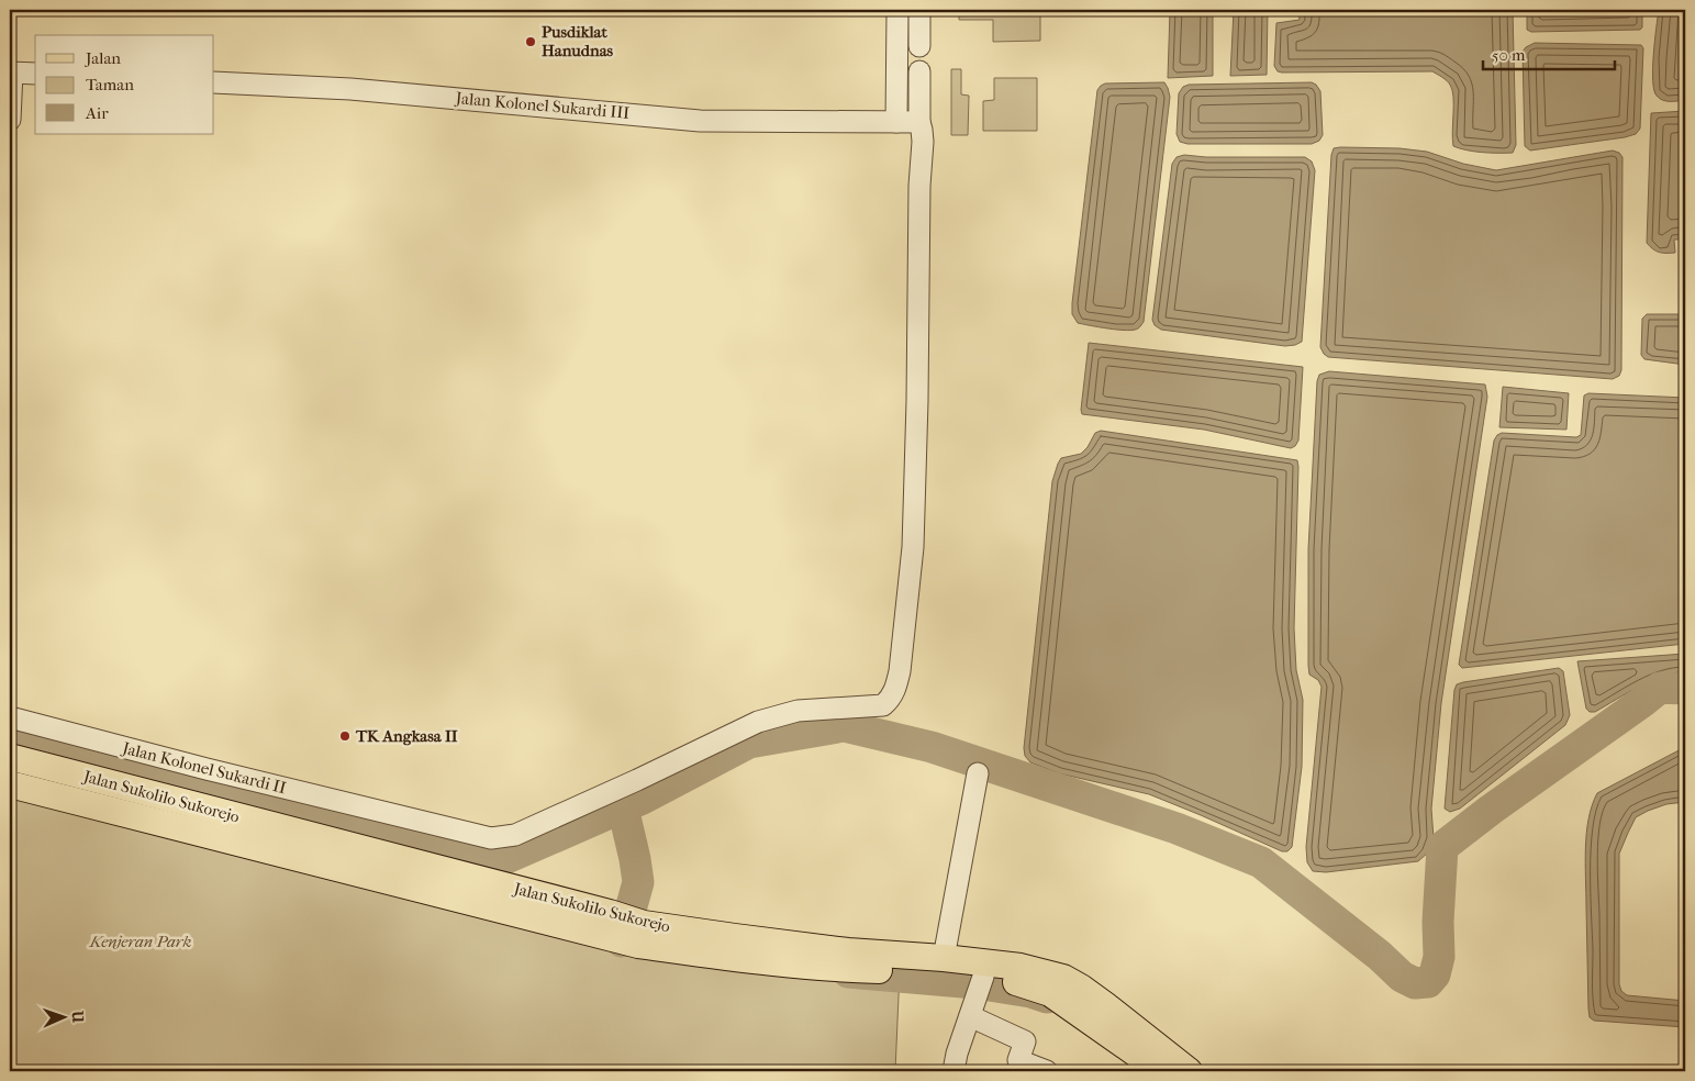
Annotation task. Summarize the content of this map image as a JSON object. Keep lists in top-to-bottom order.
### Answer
{
  "streets": {
    "main road": ["Jalan Sukolilo Sukorejo"],
    "street": ["Jalan Kolonel Sukardi III", "Jalan Kolonel Sukardi II"]
  },
  "crossings": [
    ["Jalan Kolonel Sukardi III", "Jalan Kolonel Sukardi II"]
  ],
  "parks": ["Kenjeran Park"],
  "places": ["Pusdiklat Hanudnas", "TK Angkasa II"],
  "legend": ["Jalan", "Taman", "Air"],
  "scale_bar": "50 m",
  "north": "right"
}
